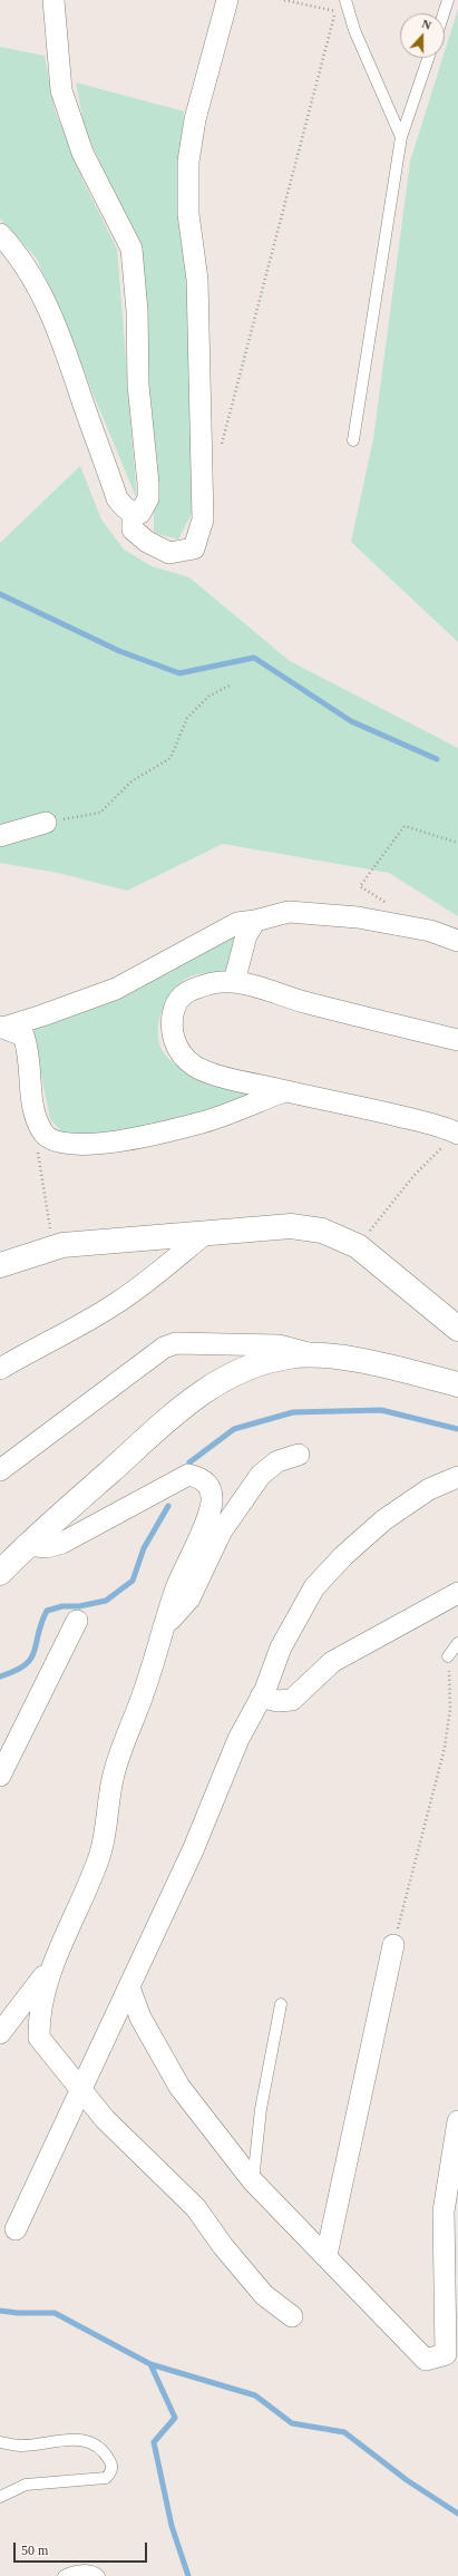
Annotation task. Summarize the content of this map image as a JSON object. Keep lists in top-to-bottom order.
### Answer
{
  "scale_bar": "50 m",
  "north": "top"
}
